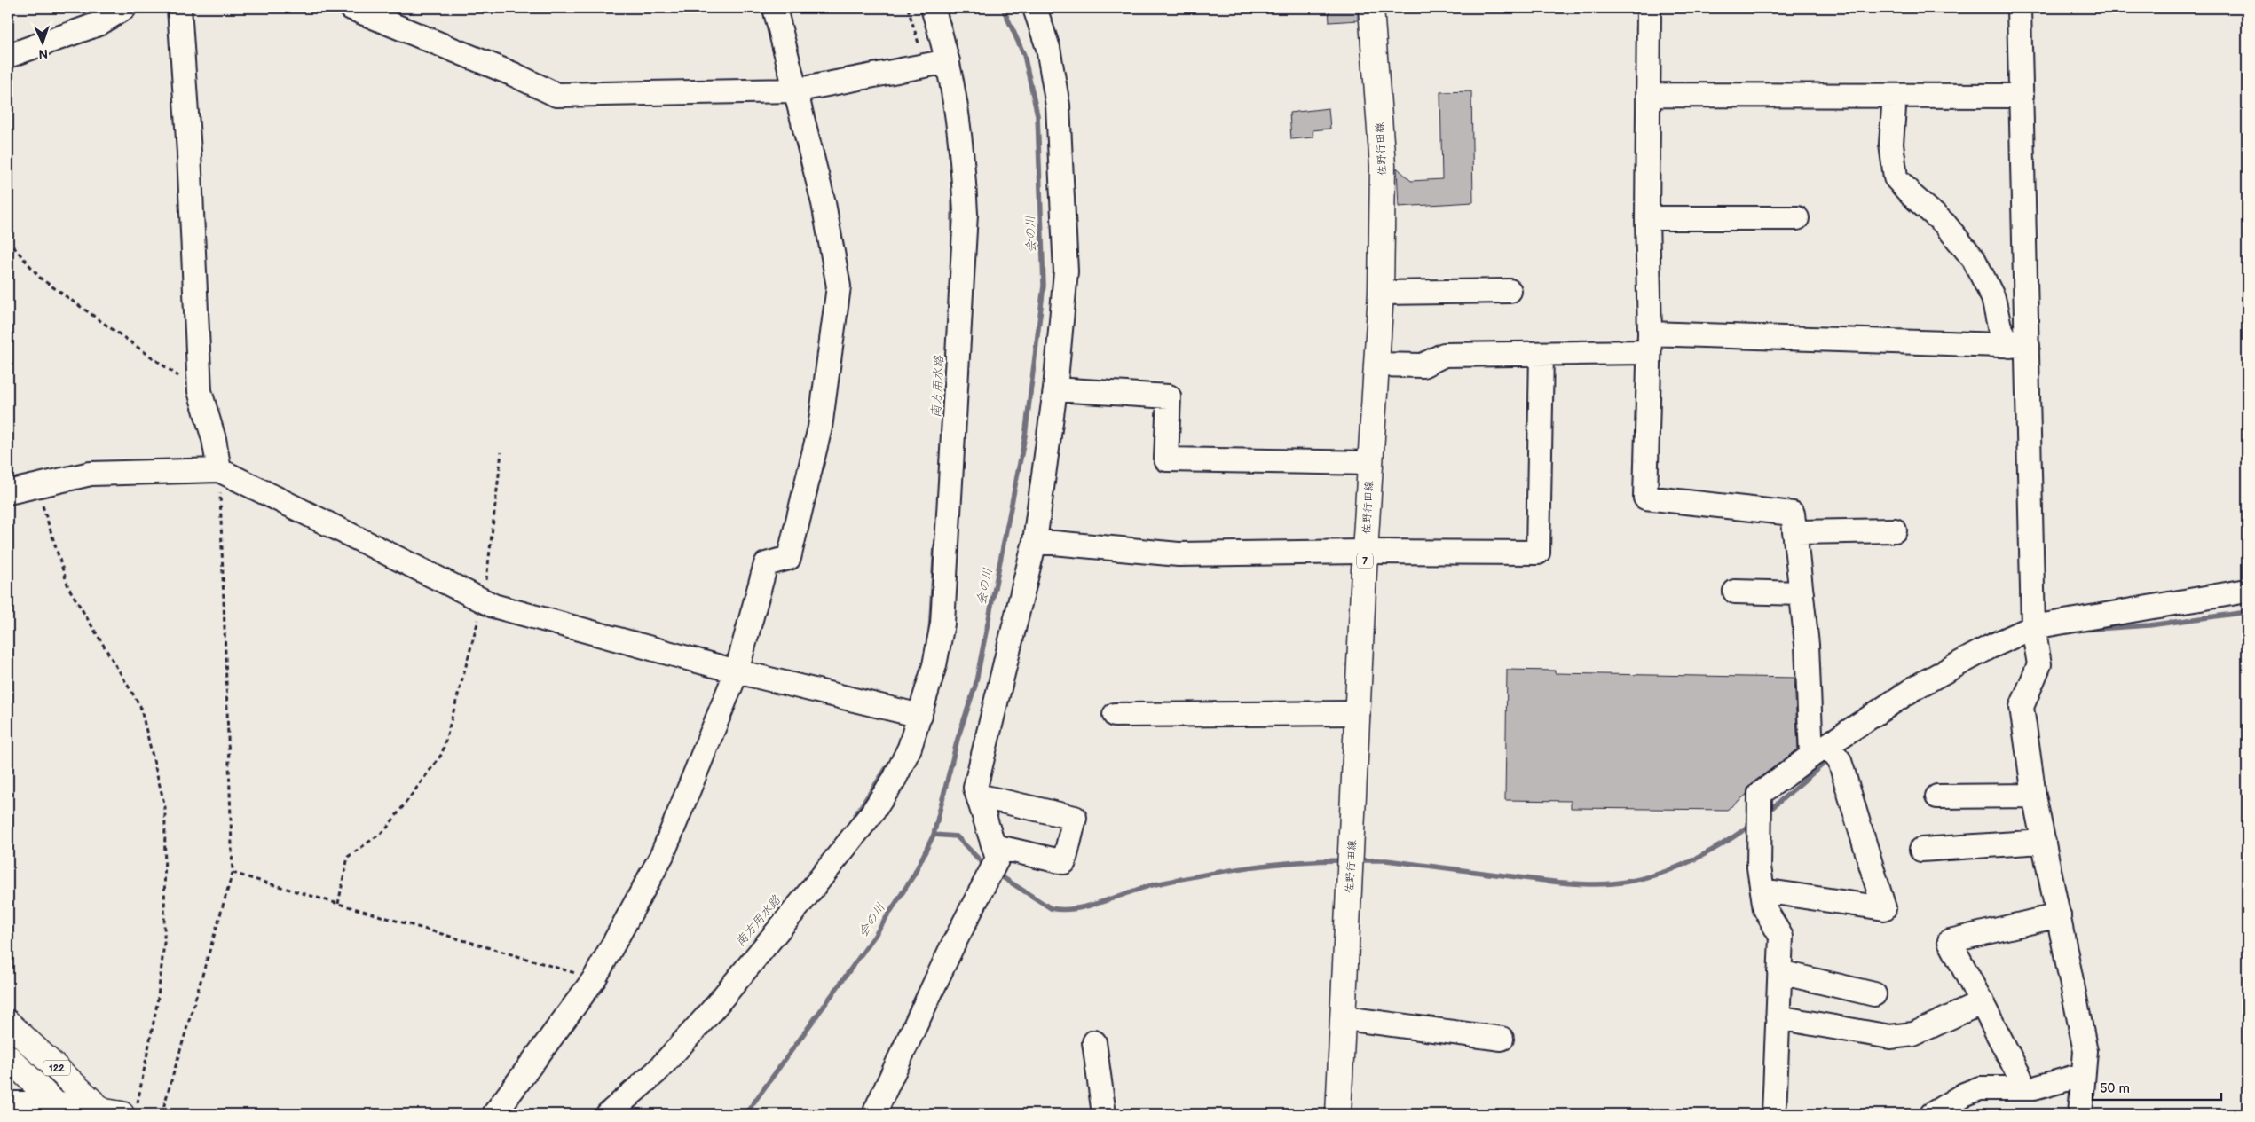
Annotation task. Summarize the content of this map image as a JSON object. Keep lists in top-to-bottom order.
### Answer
{
  "streets": {
    "main road": ["佐野行田線", "7", "122"]
  },
  "water": ["会の川", "南方用水路"],
  "scale_bar": "50 m",
  "north": "bottom"
}
